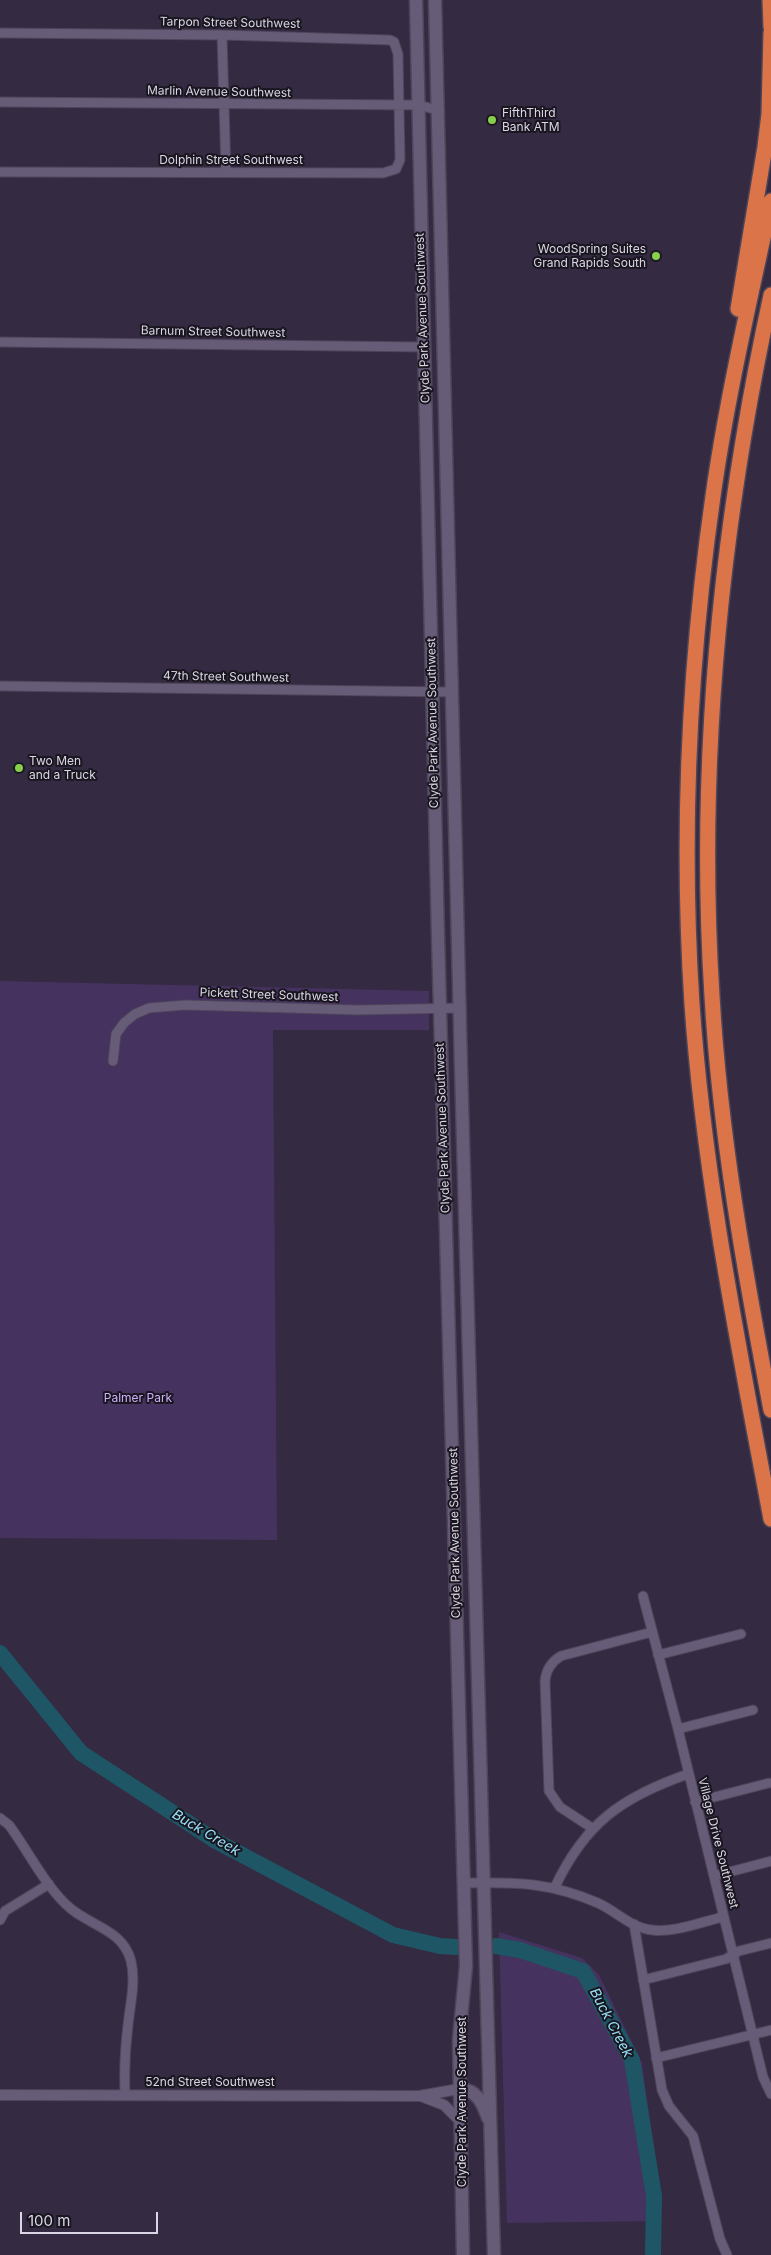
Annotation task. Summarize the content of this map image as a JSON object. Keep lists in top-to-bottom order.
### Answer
{
  "streets": {
    "main road": ["Clyde Park Avenue Southwest"],
    "street": [
      "Tarpon Street Southwest",
      "Marlin Avenue Southwest",
      "Dolphin Street Southwest",
      "Barnum Street Southwest",
      "47th Street Southwest",
      "Pickett Street Southwest",
      "Village Drive Southwest",
      "52nd Street Southwest"
    ]
  },
  "crossings": [
    ["Tarpon Street Southwest", "Marlin Avenue Southwest"],
    ["Tarpon Street Southwest", "Dolphin Street Southwest"],
    ["Marlin Avenue Southwest", "Dolphin Street Southwest"],
    ["Marlin Avenue Southwest", "Clyde Park Avenue Southwest"],
    ["Clyde Park Avenue Southwest", "Barnum Street Southwest"],
    ["Clyde Park Avenue Southwest", "47th Street Southwest"],
    ["Clyde Park Avenue Southwest", "Pickett Street Southwest"],
    ["Clyde Park Avenue Southwest", "52nd Street Southwest"]
  ],
  "water": ["Buck Creek"],
  "parks": ["Palmer Park"],
  "places": ["FifthThird Bank ATM", "WoodSpring Suites Grand Rapids South", "Two Men and a Truck"],
  "scale_bar": "100 m"
}
